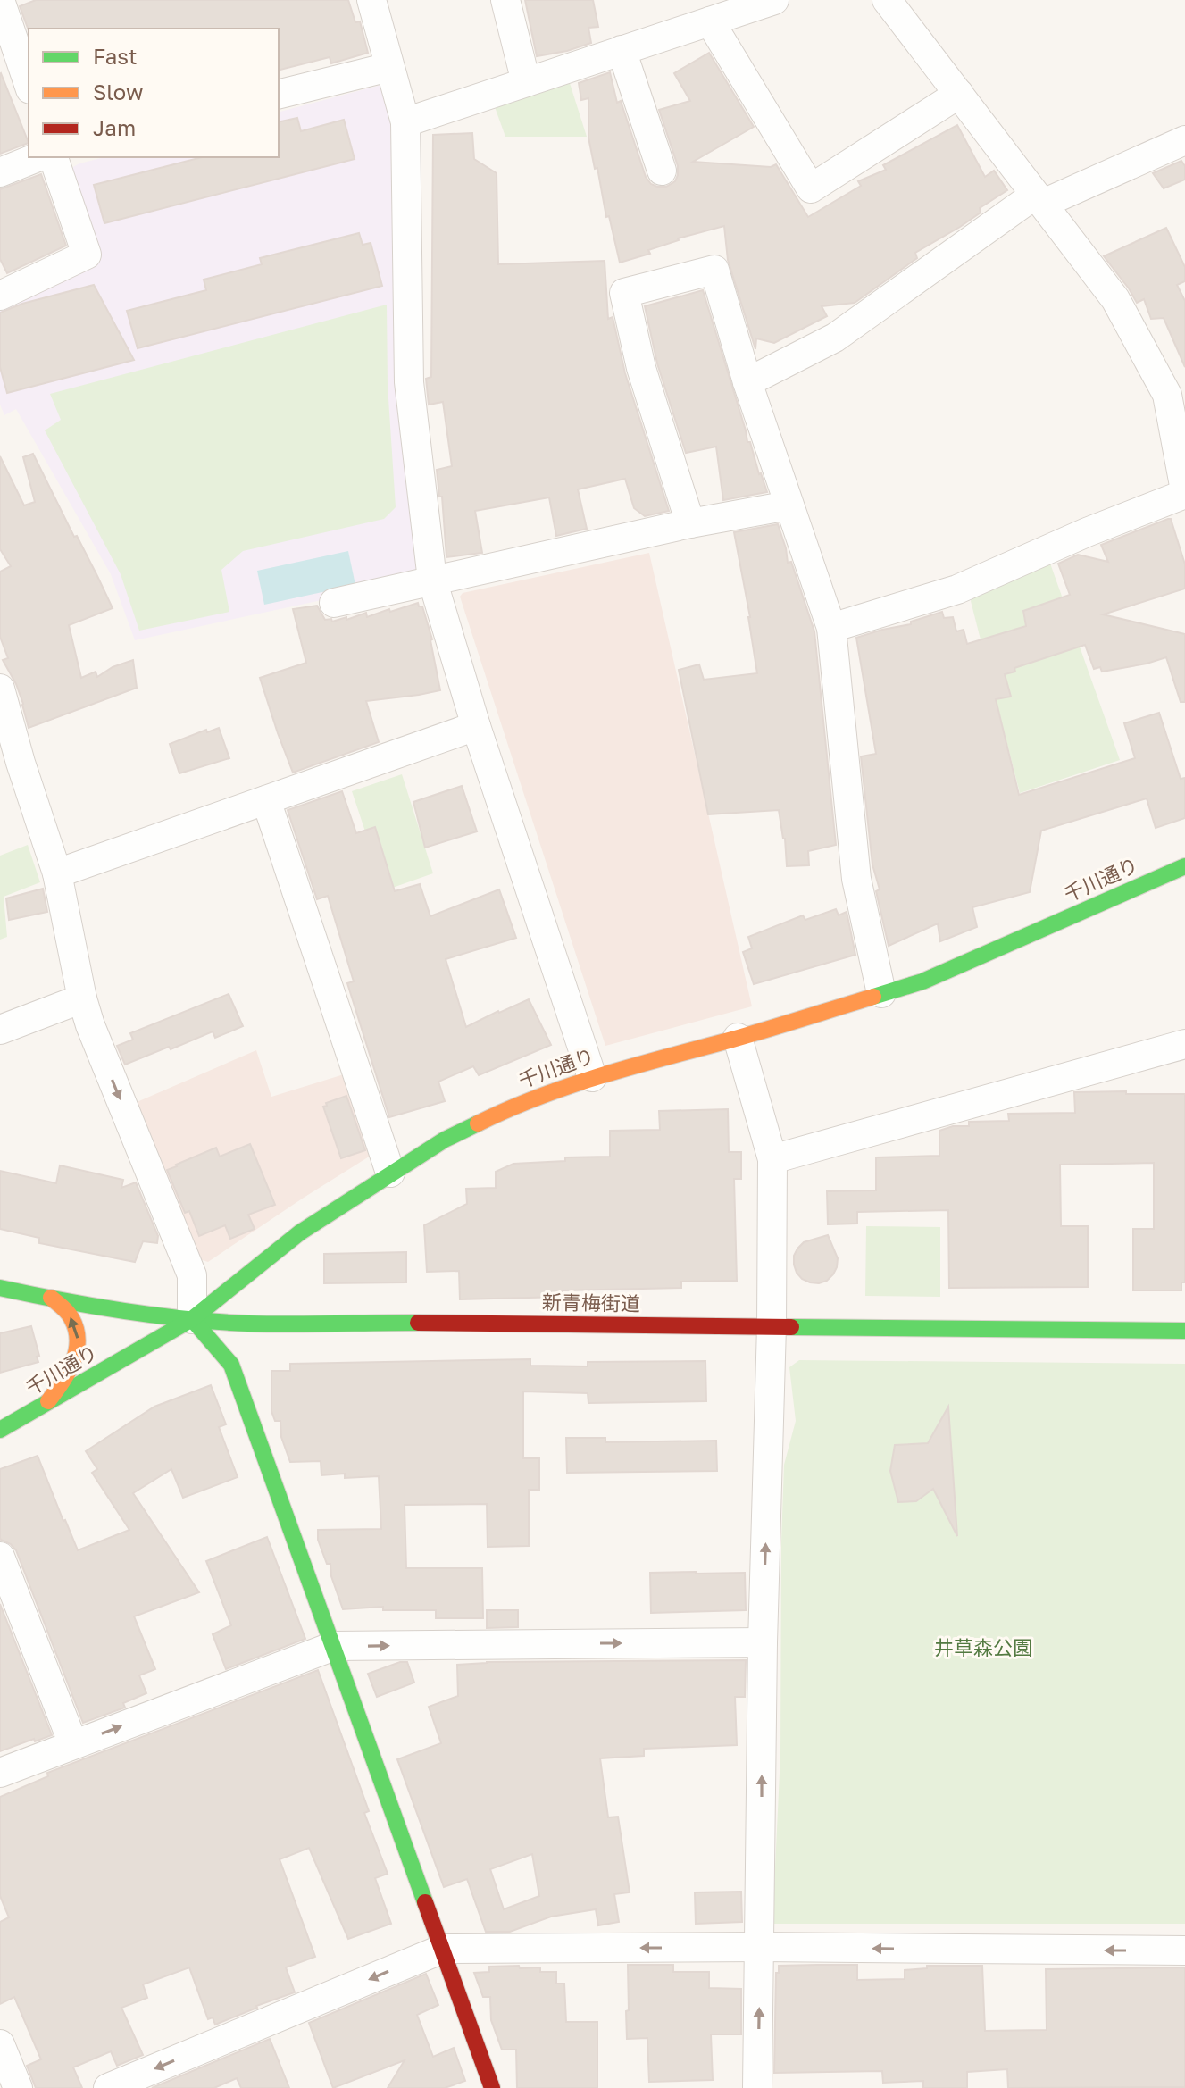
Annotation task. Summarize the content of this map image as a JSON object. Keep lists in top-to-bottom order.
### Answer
{
  "streets": {
    "main road": ["千川通り", "新青梅街道"]
  },
  "crossings": [
    ["千川通り", "新青梅街道"]
  ],
  "parks": ["井草森公園"],
  "legend": ["Fast", "Slow", "Jam"]
}
